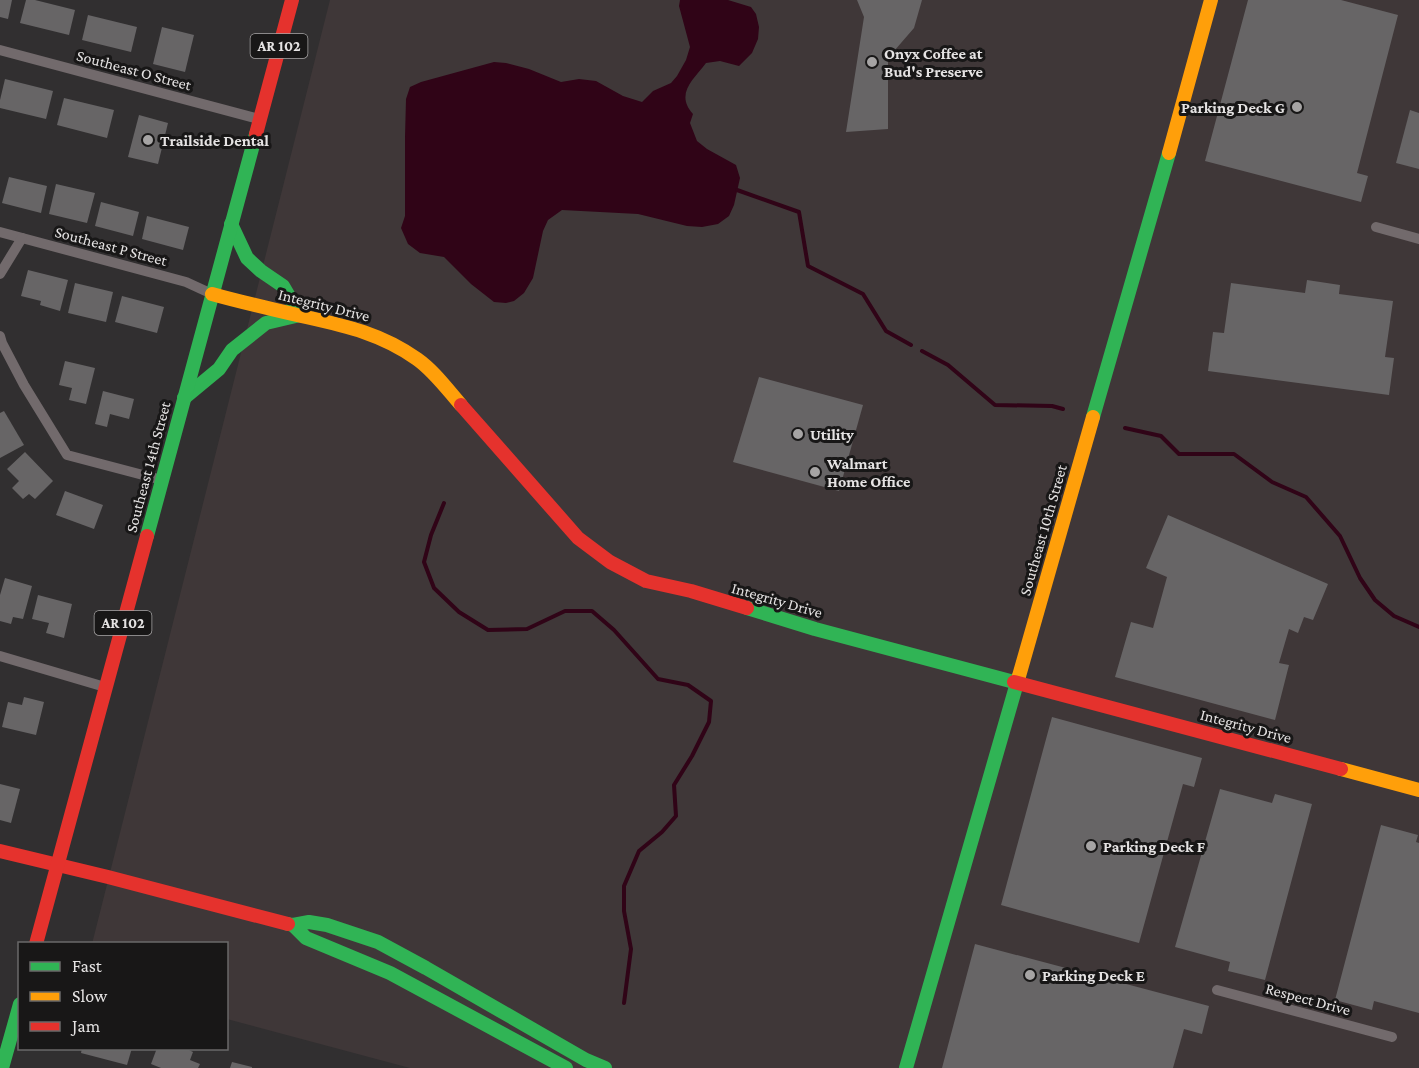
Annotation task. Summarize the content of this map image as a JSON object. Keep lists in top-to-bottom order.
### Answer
{
  "streets": {
    "street": [
      "AR 102",
      "Southeast O Street",
      "Southeast P Street",
      "Integrity Drive",
      "Southeast 14th Street",
      "Southeast 10th Street",
      "Respect Drive"
    ]
  },
  "crossings": [
    ["Southeast O Street", "Southeast 14th Street"],
    ["Southeast P Street", "Integrity Drive"],
    ["Southeast P Street", "Southeast 14th Street"],
    ["Integrity Drive", "Southeast 14th Street"],
    ["Integrity Drive", "Southeast 10th Street"]
  ],
  "places": [
    "Onyx Coffee at Bud's Preserve",
    "Parking Deck G",
    "Trailside Dental",
    "Utility",
    "Walmart Home Office",
    "Parking Deck F",
    "Parking Deck E"
  ],
  "legend": ["Fast", "Slow", "Jam"]
}
